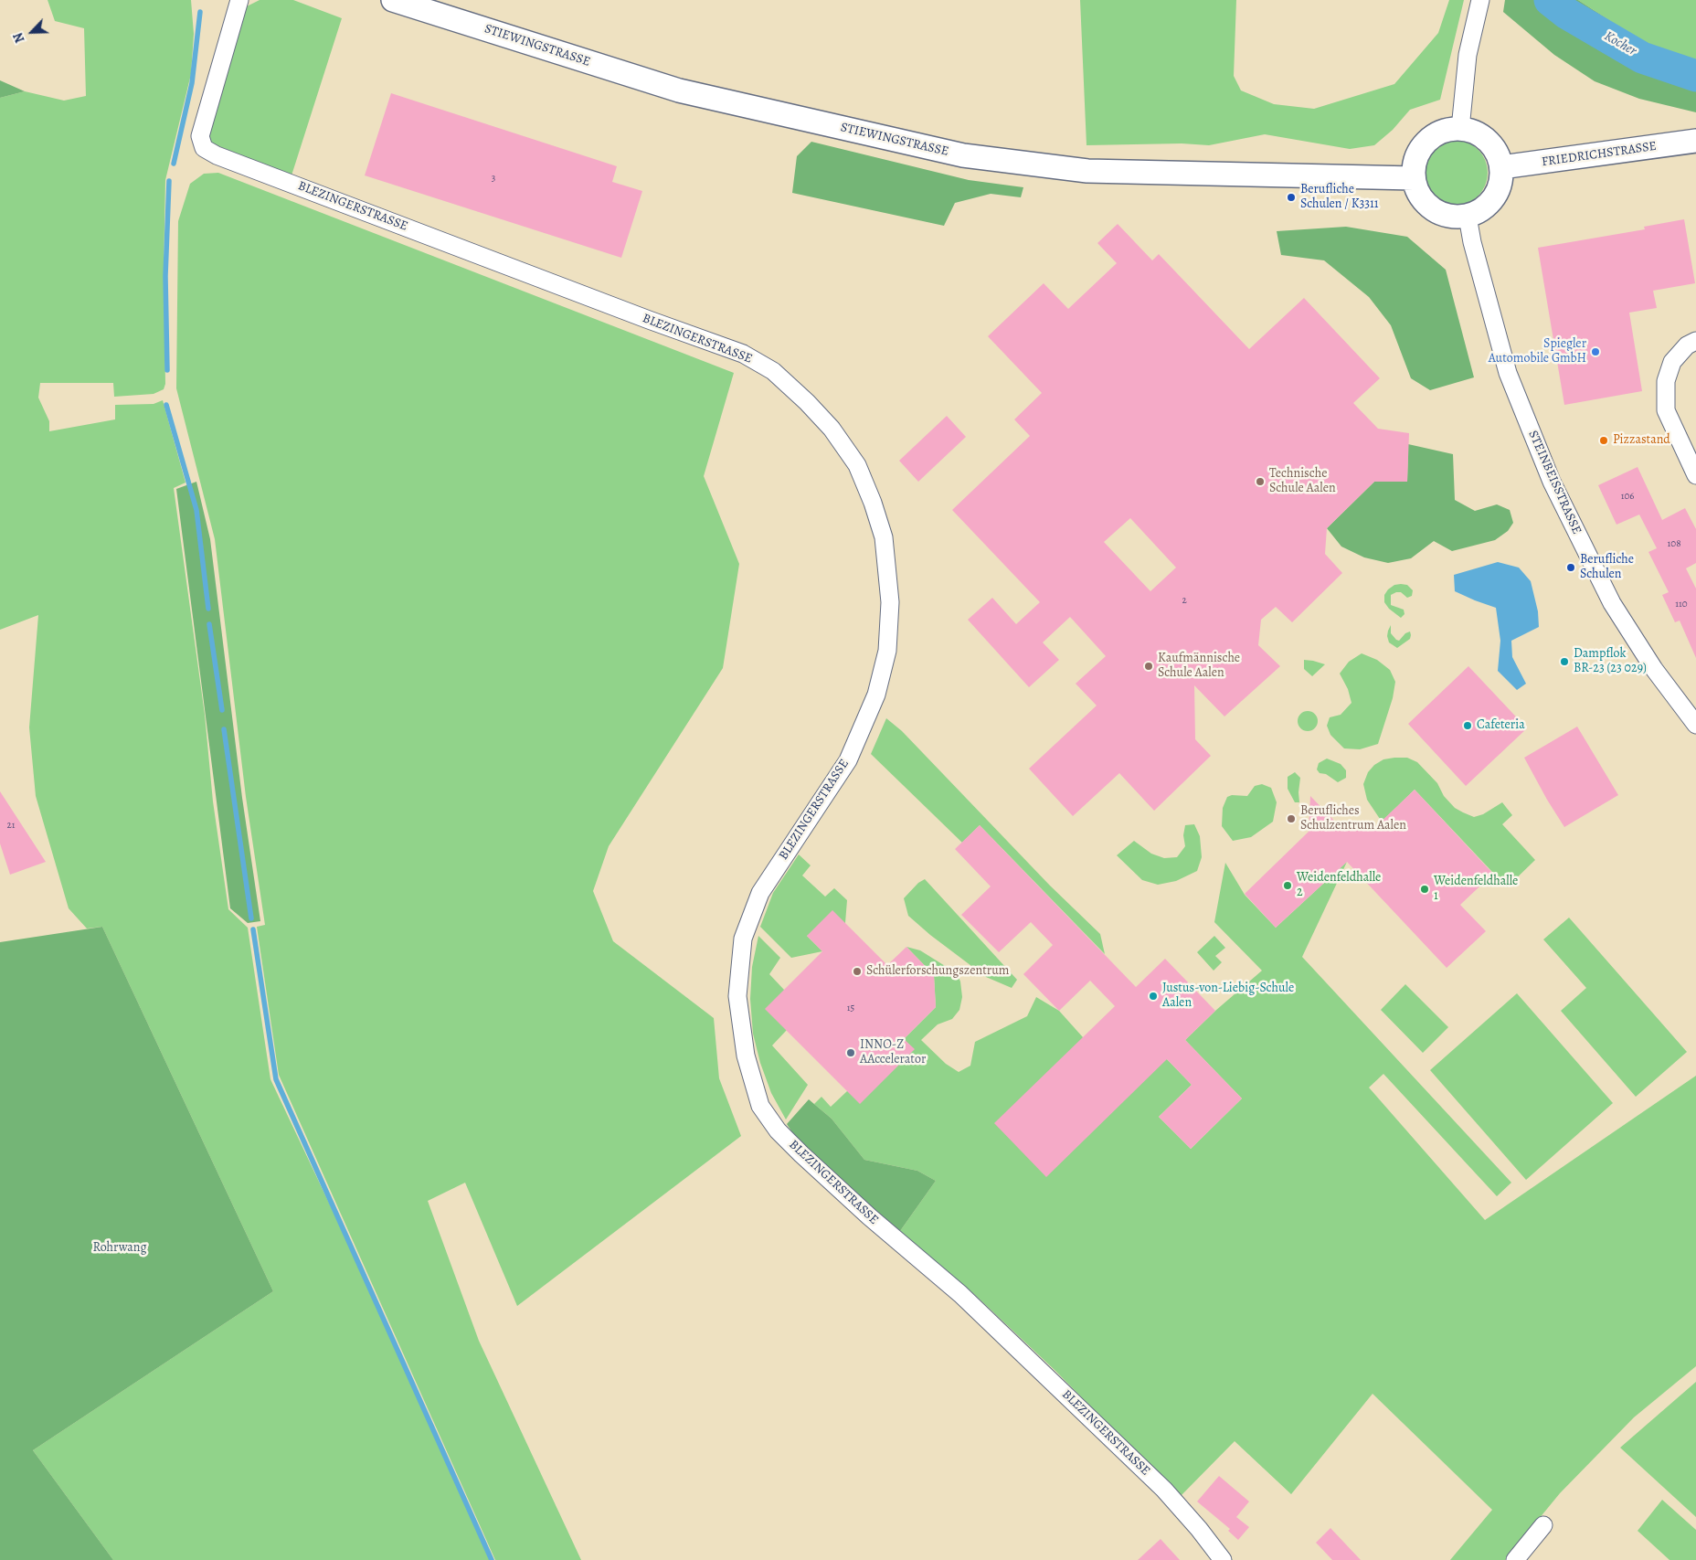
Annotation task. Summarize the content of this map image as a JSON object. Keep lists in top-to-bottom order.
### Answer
{
  "streets": {
    "main road": ["STIEWINGSTRASSE", "FRIEDRICHSTRASSE"],
    "street": ["BLEZINGERSTRASSE", "STEINBEISSTRASSE"]
  },
  "crossings": [
    ["STIEWINGSTRASSE", "FRIEDRICHSTRASSE"],
    ["STIEWINGSTRASSE", "STEINBEISSTRASSE"],
    ["FRIEDRICHSTRASSE", "STEINBEISSTRASSE"]
  ],
  "water": ["Kocher"],
  "parks": ["Rohrwang"],
  "places": [
    "Berufliche Schulen / K3311",
    "Spiegler Automobile GmbH",
    "Pizzastand",
    "Technische Schule Aalen",
    "Berufliche Schulen",
    "Dampflok BR-23 (23 029)",
    "Kaufmännische Schule Aalen",
    "Cafeteria",
    "Berufliches Schulzentrum Aalen",
    "Weidenfeldhalle 2",
    "Weidenfeldhalle 1",
    "Schülerforschungszentrum",
    "Justus-von-Liebig-Schule Aalen",
    "INNO-Z AAccelerator"
  ],
  "house_numbers": [
    "3",
    "106",
    "108",
    "2",
    "110",
    "21",
    "15"
  ],
  "north": "bottom left"
}
